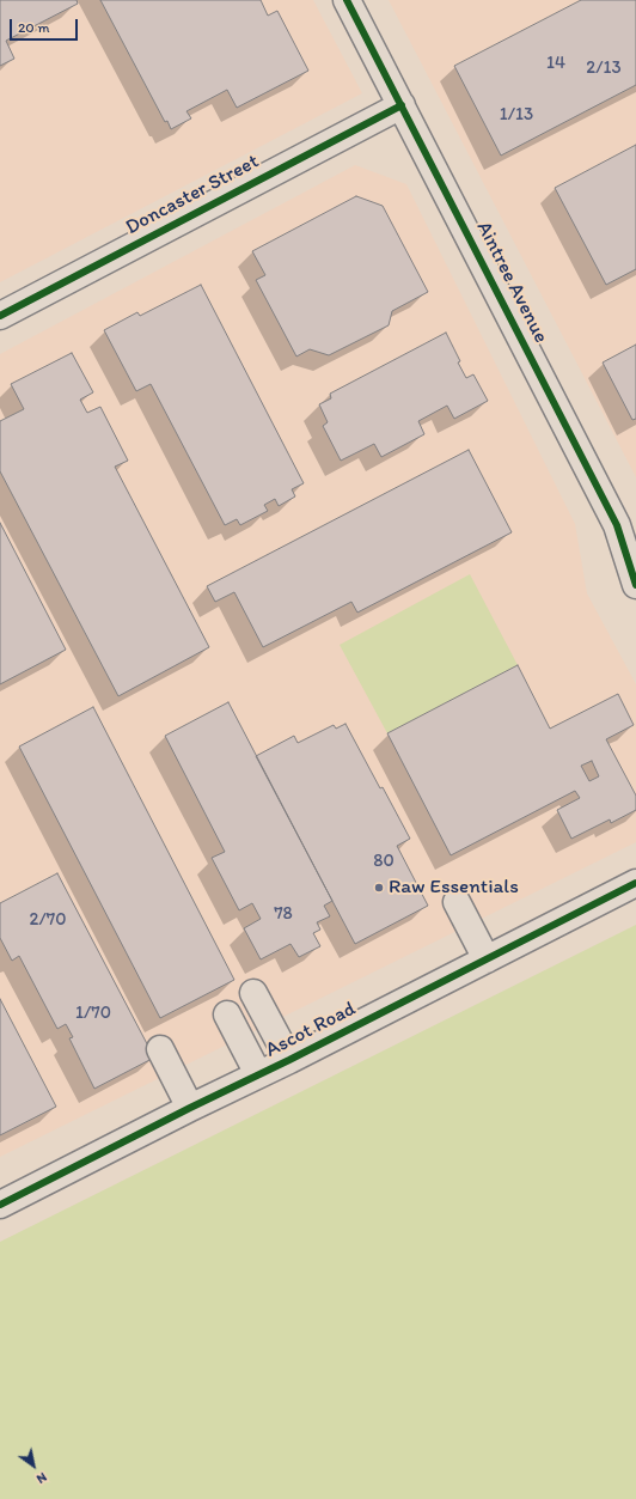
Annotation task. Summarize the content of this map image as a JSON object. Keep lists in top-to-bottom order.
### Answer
{
  "streets": {
    "street": ["Doncaster Street", "Aintree Avenue", "Ascot Road"]
  },
  "crossings": [
    ["Doncaster Street", "Aintree Avenue"]
  ],
  "places": ["Raw Essentials"],
  "house_numbers": [
    "14",
    "2/13",
    "1/13",
    "80",
    "78",
    "2/70",
    "1/70"
  ],
  "scale_bar": "20 m",
  "north": "bottom right"
}
